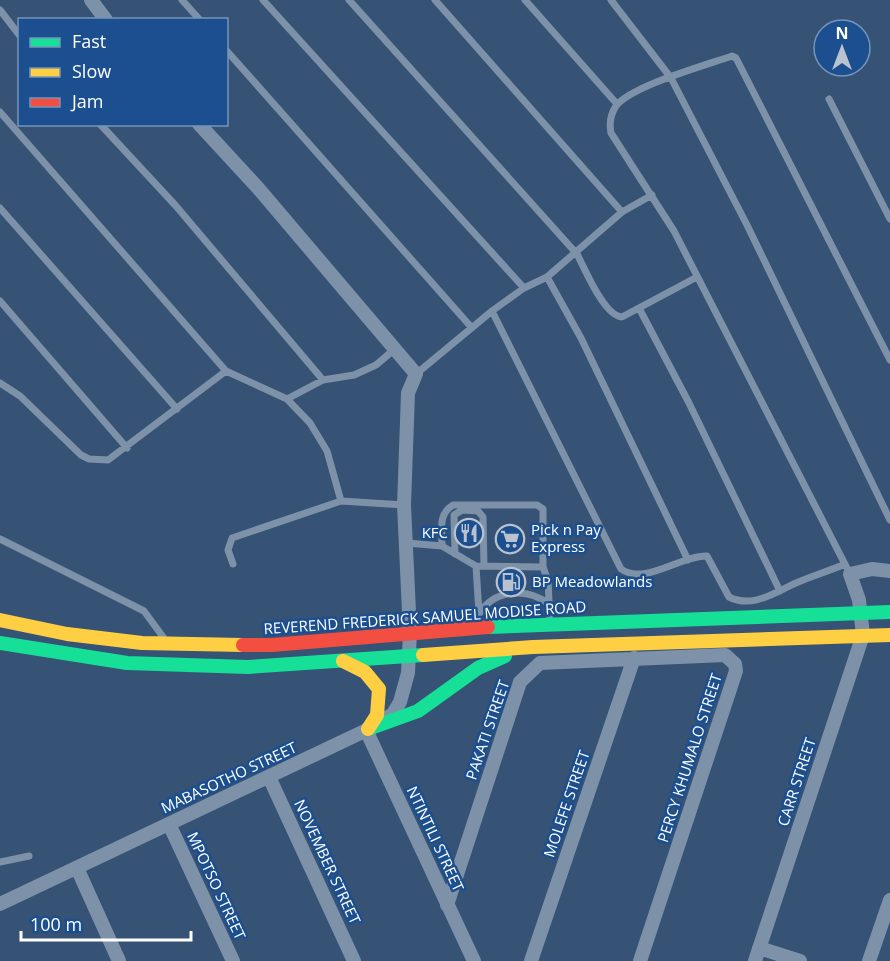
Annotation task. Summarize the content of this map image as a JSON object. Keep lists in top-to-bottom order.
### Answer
{
  "streets": {
    "main road": ["REVEREND FREDERICK SAMUEL MODISE ROAD"],
    "street": [
      "PAKATI STREET",
      "PERCY KHUMALO STREET",
      "MABASOTHO STREET",
      "CARR STREET",
      "MOLEFE STREET",
      "NTINTILI STREET",
      "NOVEMBER STREET",
      "MPOTSO STREET"
    ]
  },
  "crossings": [
    ["REVEREND FREDERICK SAMUEL MODISE ROAD", "MABASOTHO STREET"],
    ["REVEREND FREDERICK SAMUEL MODISE ROAD", "CARR STREET"],
    ["PAKATI STREET", "PERCY KHUMALO STREET"],
    ["PAKATI STREET", "MOLEFE STREET"],
    ["PAKATI STREET", "NTINTILI STREET"],
    ["PERCY KHUMALO STREET", "MOLEFE STREET"],
    ["MABASOTHO STREET", "NTINTILI STREET"],
    ["MABASOTHO STREET", "NOVEMBER STREET"],
    ["MABASOTHO STREET", "MPOTSO STREET"]
  ],
  "places": {
    "restaurant": ["KFC"],
    "supermarket": ["Pick n Pay Express"],
    "fuel station": ["BP Meadowlands"]
  },
  "legend": ["Fast", "Slow", "Jam"],
  "scale_bar": "100 m",
  "north": "top"
}
